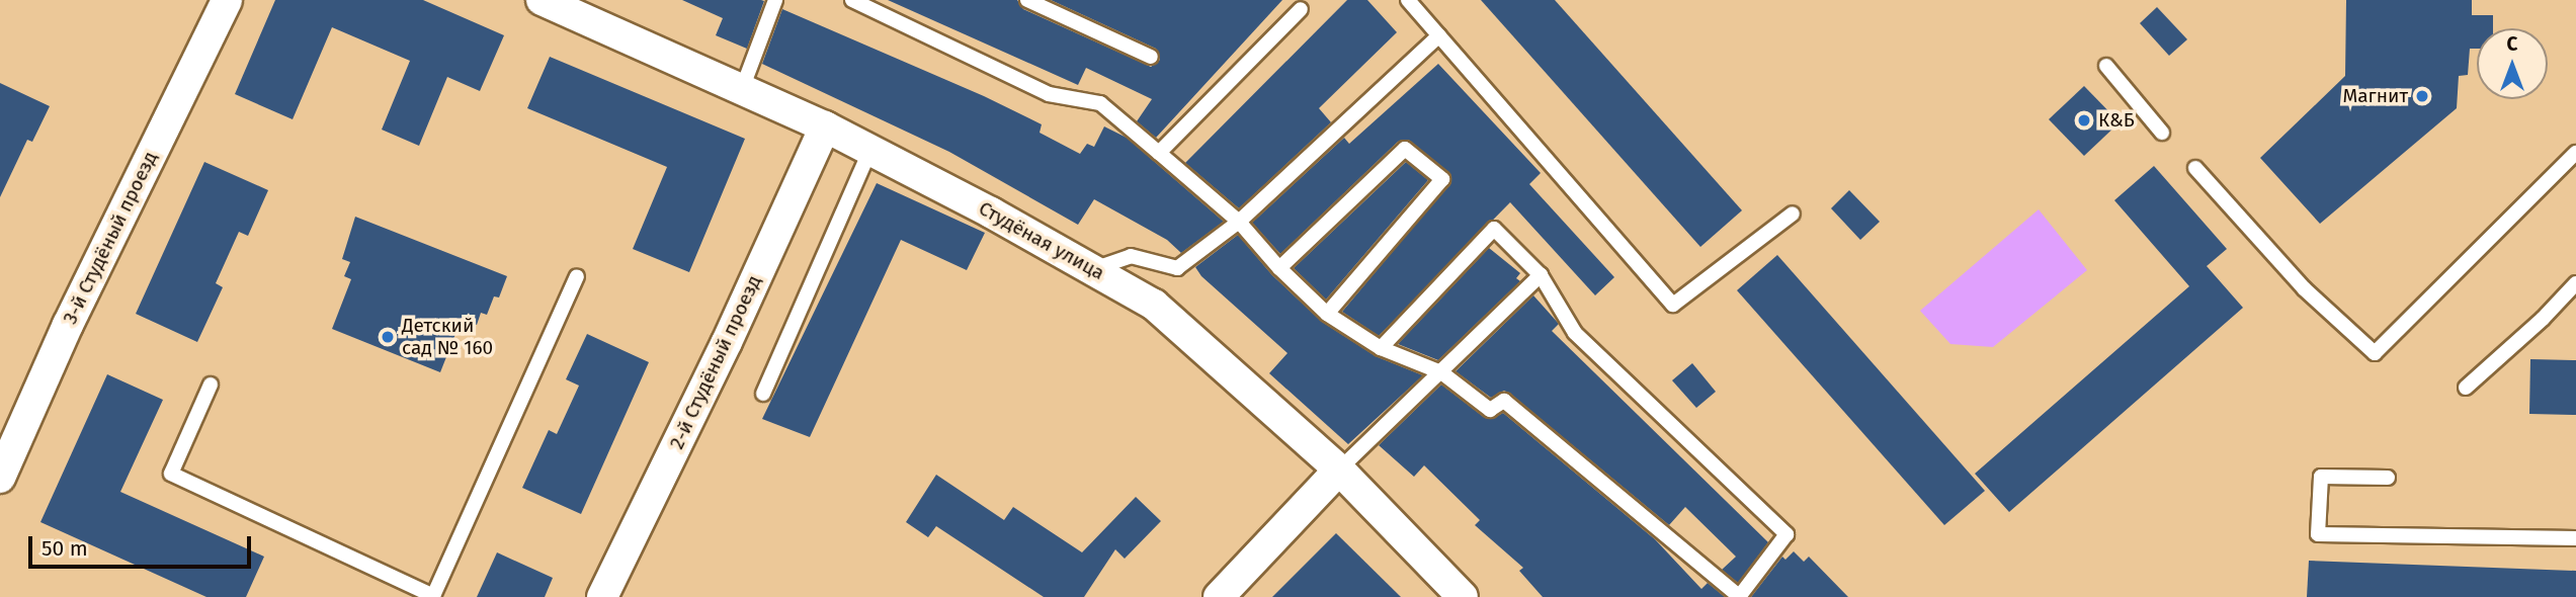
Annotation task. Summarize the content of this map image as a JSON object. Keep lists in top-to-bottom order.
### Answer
{
  "streets": {
    "street": ["3-й Студёный проезд", "Студёная улица", "2-й Студёный проезд"]
  },
  "crossings": [
    ["Студёная улица", "2-й Студёный проезд"]
  ],
  "places": ["Магнит", "К&Б", "Детский сад № 160"],
  "scale_bar": "50 m",
  "north": "top"
}
